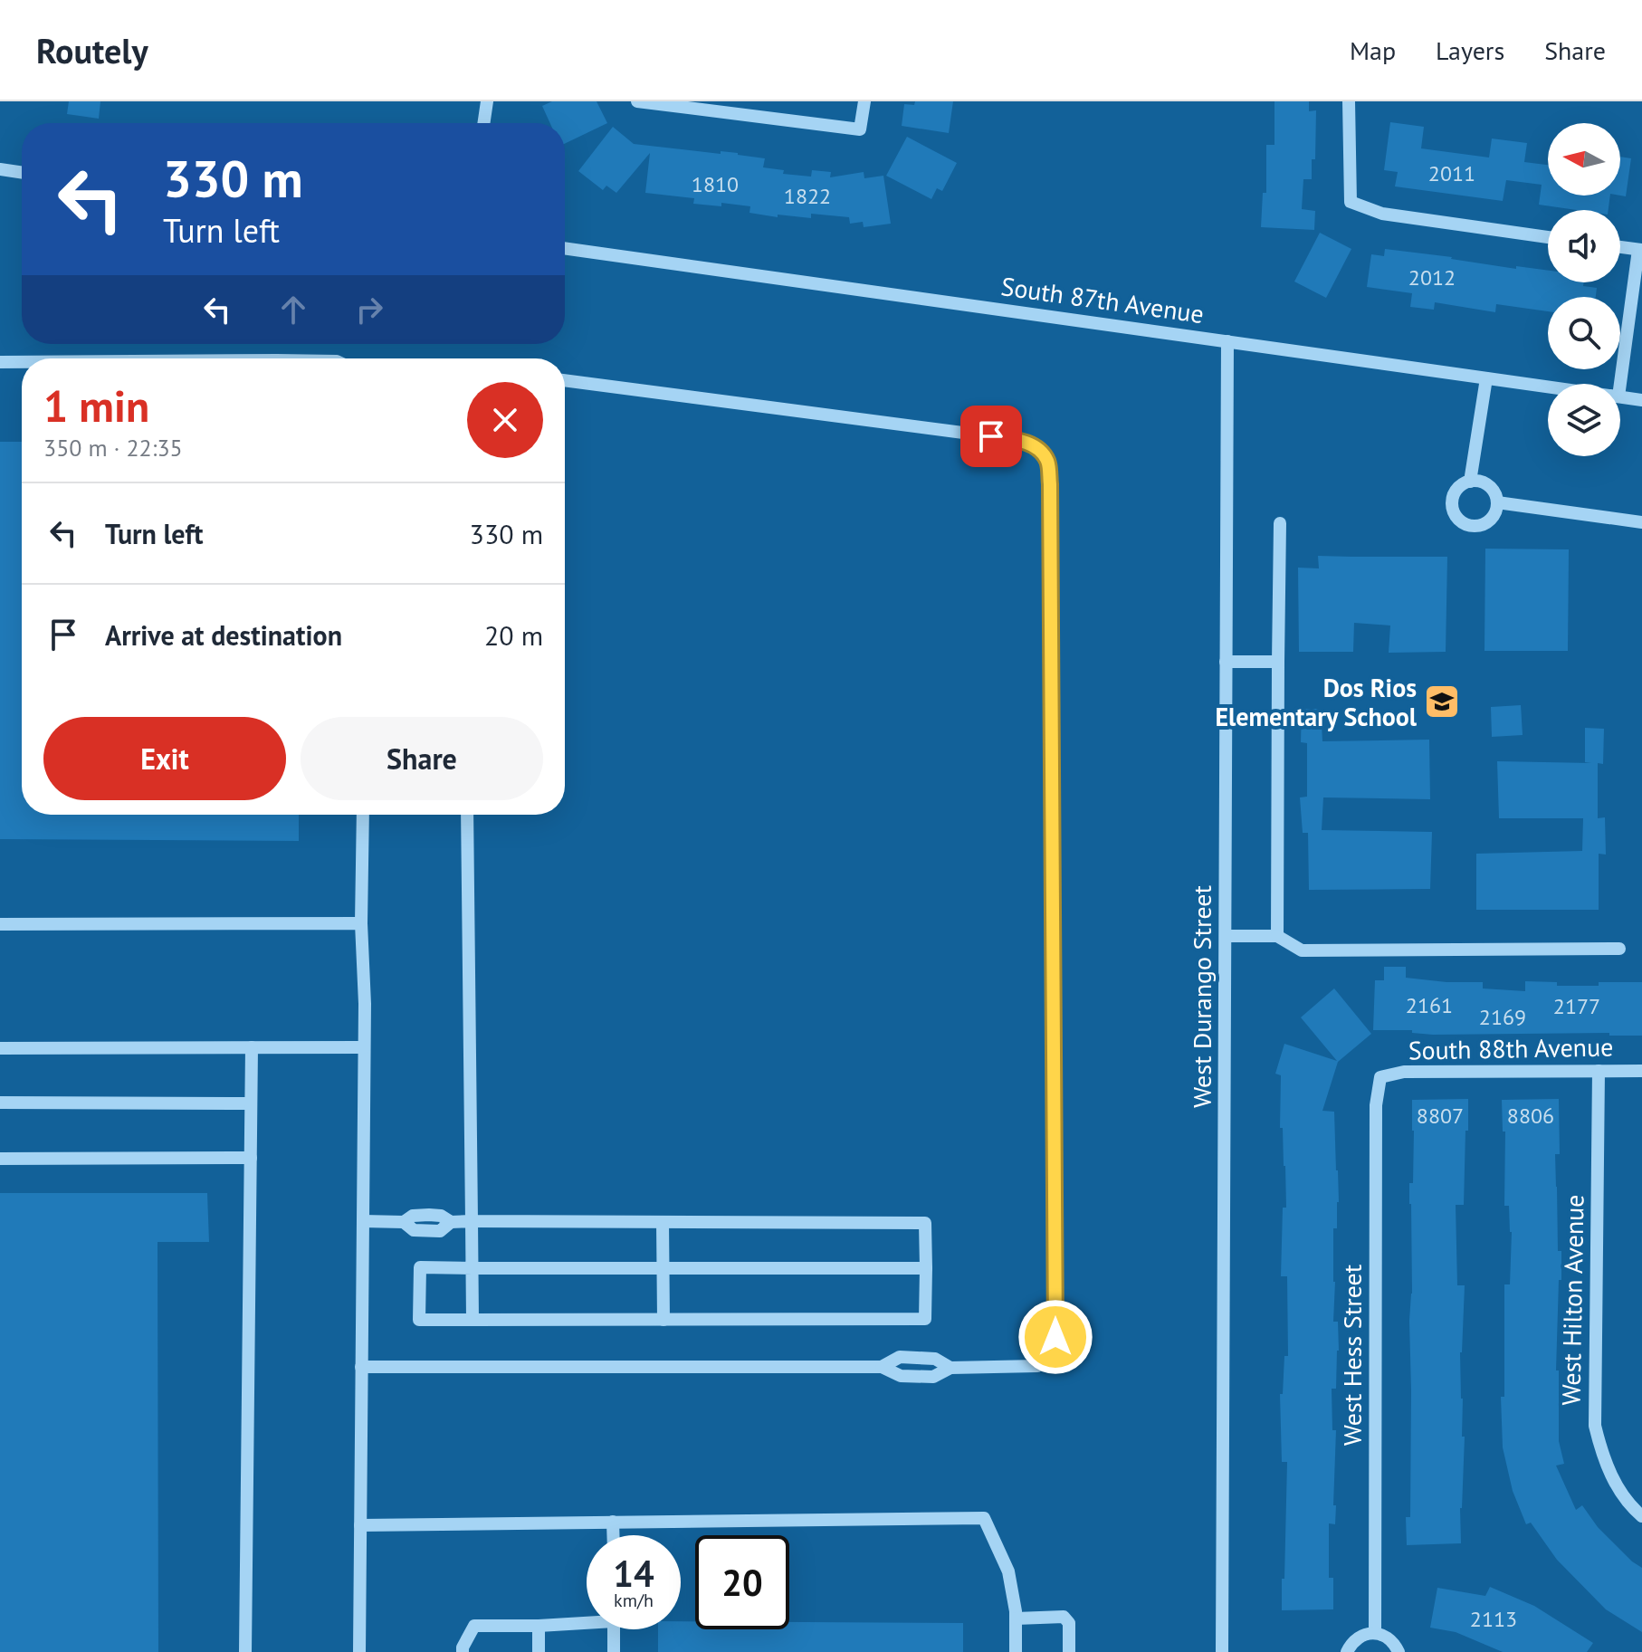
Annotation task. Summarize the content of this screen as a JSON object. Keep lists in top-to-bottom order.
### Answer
{
  "streets": {
    "street": [
      "South 87th Avenue",
      "West Durango Street",
      "South 88th Avenue",
      "West Hilton Avenue",
      "West Hess Street"
    ]
  },
  "crossings": [
    ["South 87th Avenue", "West Durango Street"],
    ["South 88th Avenue", "West Hilton Avenue"],
    ["South 88th Avenue", "West Hess Street"]
  ],
  "places": {
    "school or university": ["Dos Rios Elementary School"]
  },
  "house_numbers": [
    "2011",
    "1810",
    "1822",
    "2012",
    "2161",
    "2177",
    "2169",
    "8807",
    "8806",
    "2113"
  ],
  "north": "left",
  "page": {
    "header": "Routely",
    "nav": ["Map", "Layers", "Share"],
    "turn": ["330 m", "Turn left"],
    "heading": ["1 min", "350 m · 22:35"],
    "list": [
      {
        "name": "Turn left",
        "value": "330 m"
      },
      {
        "name": "Arrive at destination",
        "value": "20 m"
      }
    ],
    "buttons": ["Exit", "Share"],
    "speed": "14 km/h",
    "limit": "20"
  }
}
